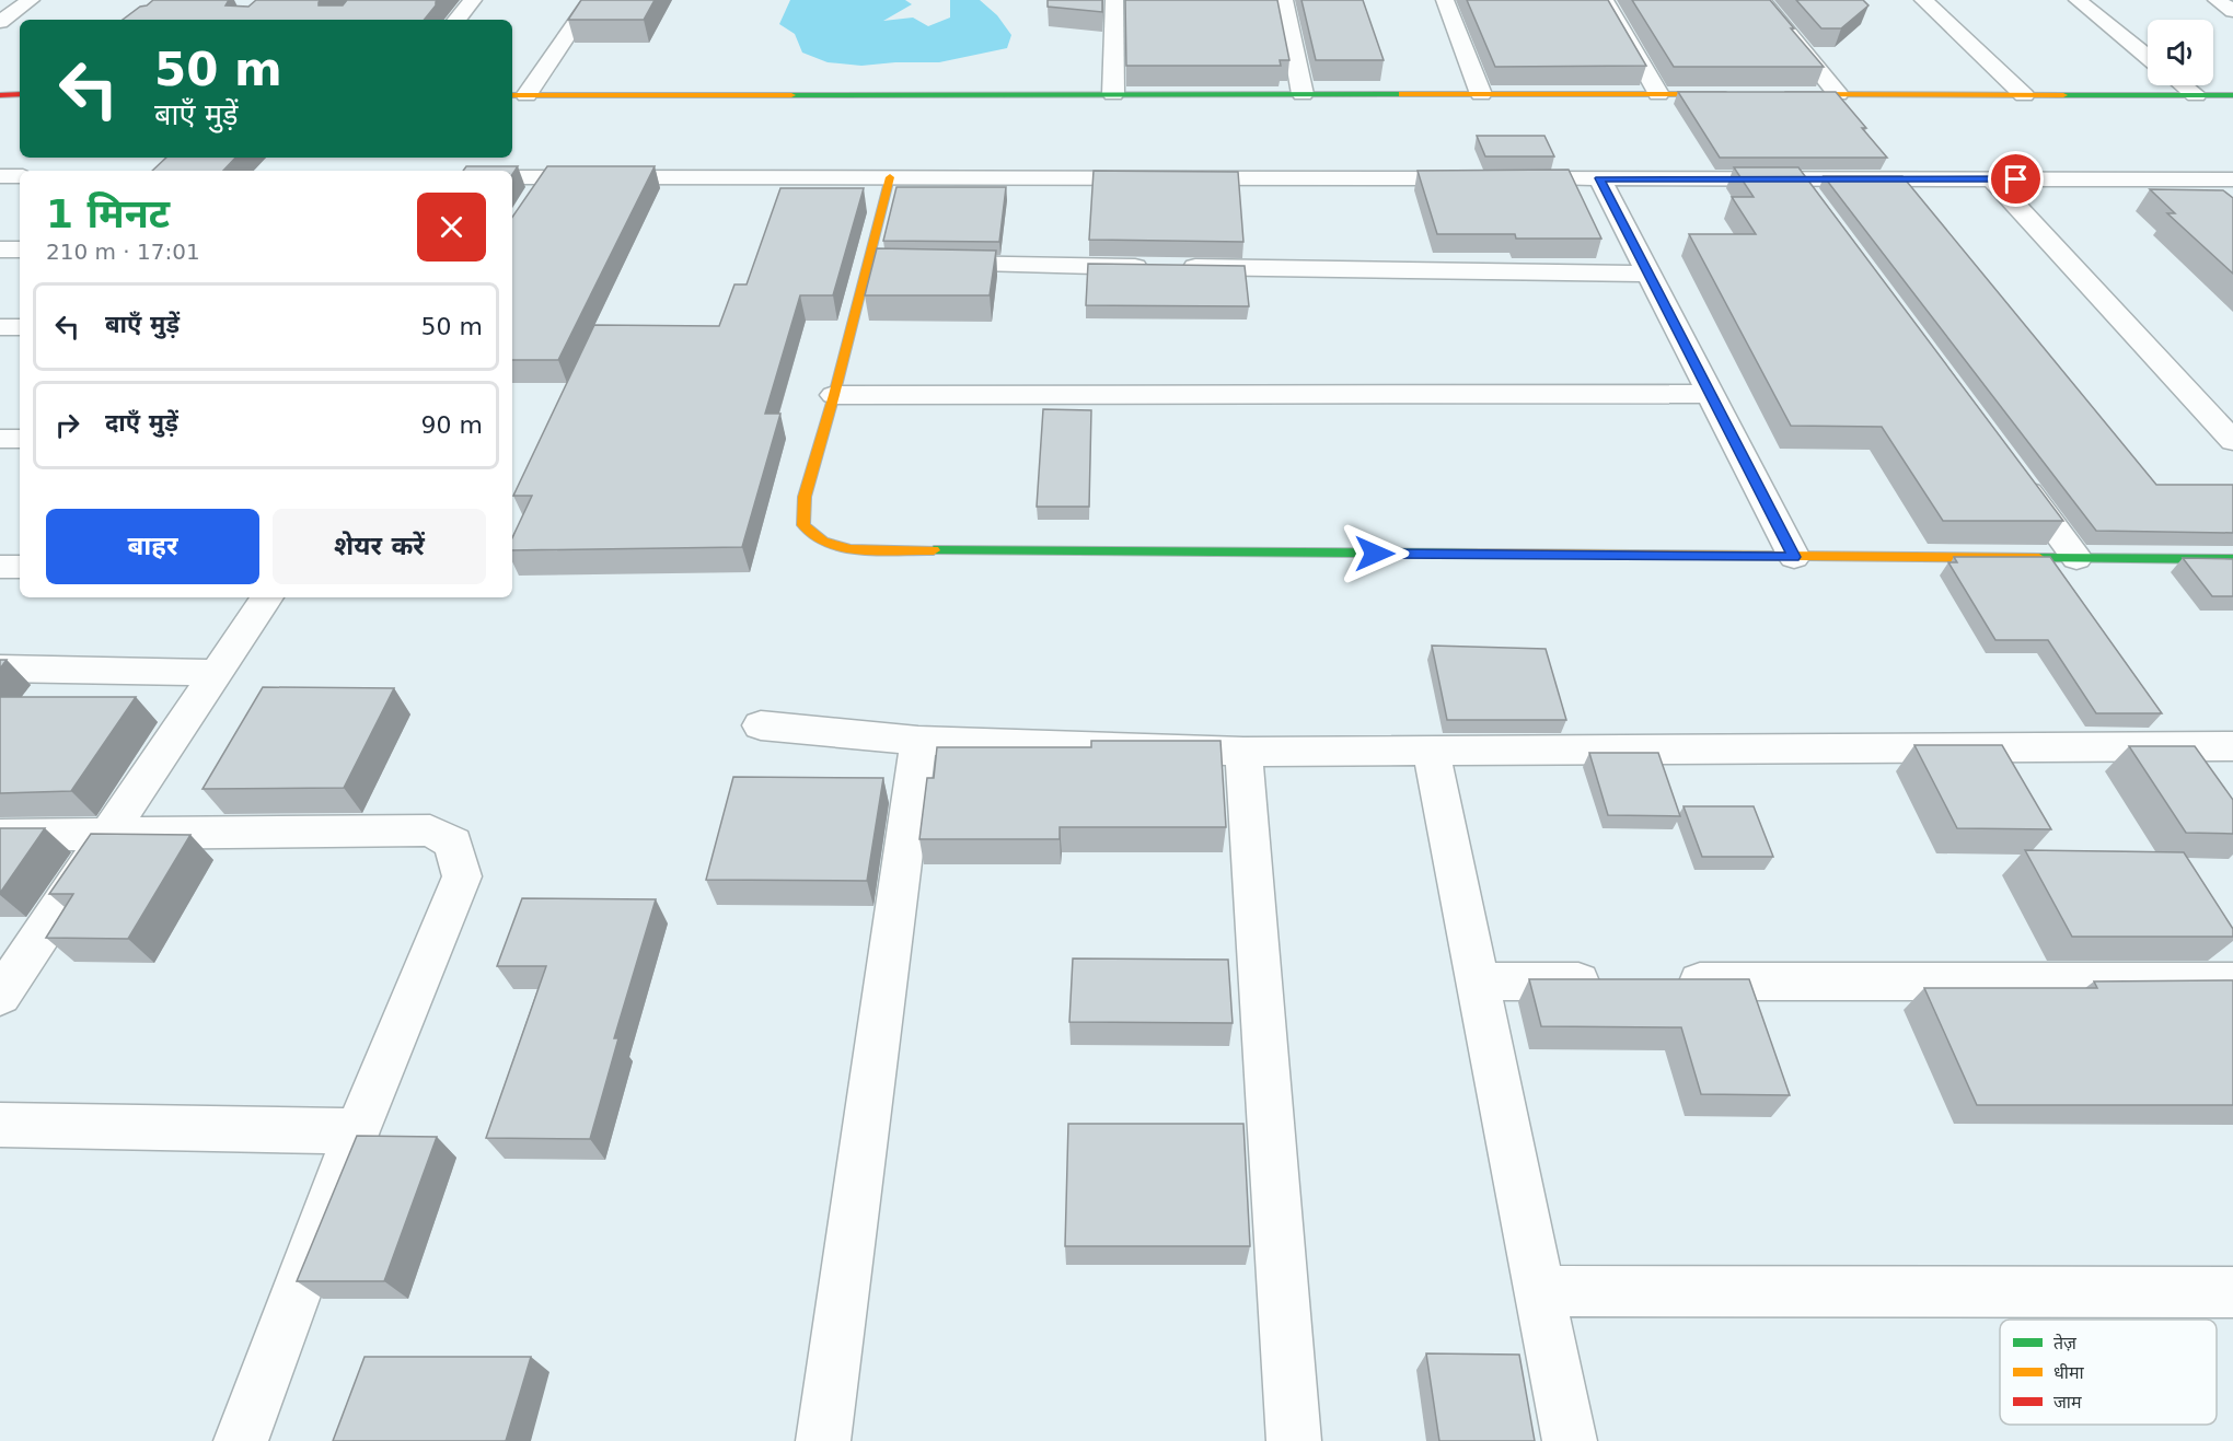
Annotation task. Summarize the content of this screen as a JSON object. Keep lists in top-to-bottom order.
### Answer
{
  "legend": ["तेज़", "धीमा", "जाम"],
  "page": {
    "turn": ["50 m", "बाएँ मुड़ें"],
    "heading": ["1 मिनट", "210 m · 17:01"],
    "list": [
      {
        "name": "बाएँ मुड़ें",
        "value": "50 m"
      },
      {
        "name": "दाएँ मुड़ें",
        "value": "90 m"
      }
    ],
    "buttons": ["बाहर", "शेयर करें"]
  }
}
